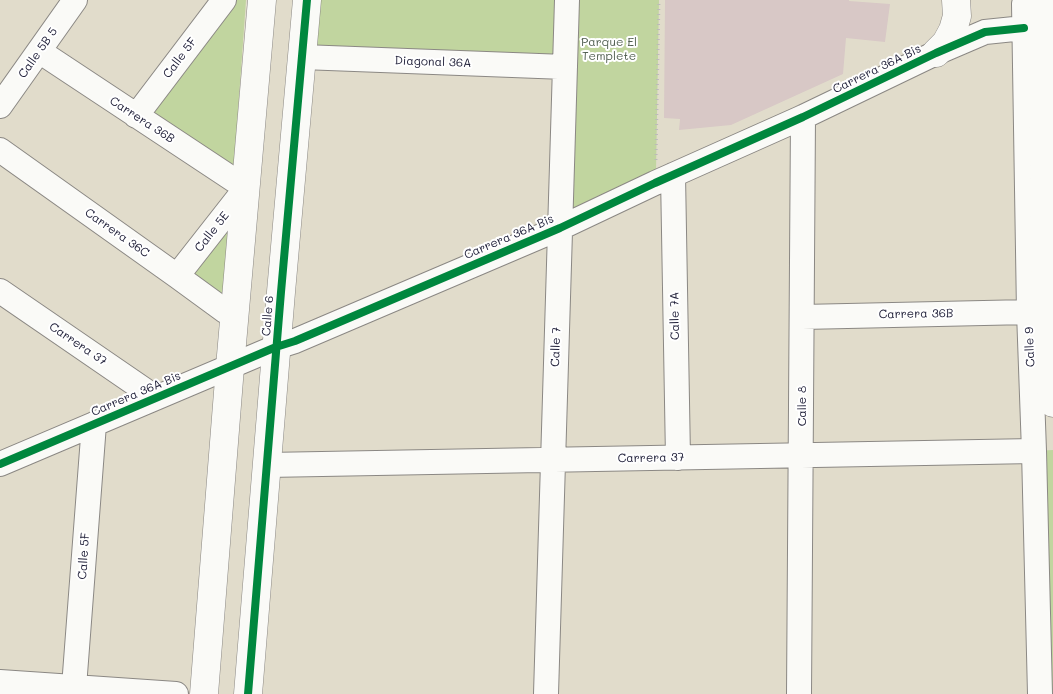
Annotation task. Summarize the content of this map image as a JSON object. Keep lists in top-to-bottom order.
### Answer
{
  "streets": {
    "main road": ["Calle 6", "Calle 9"],
    "street": [
      "Calle 5B 5",
      "Calle 5F",
      "Diagonal 36A",
      "Carrera 36A Bis",
      "Carrera 36B",
      "Calle 5E",
      "Carrera 36C",
      "Calle 7A",
      "Carrera 37",
      "Calle 7",
      "Calle 8"
    ]
  },
  "crossings": [
    ["Calle 5B 5", "Carrera 36B"],
    ["Calle 5F", "Carrera 36A Bis"],
    ["Calle 5F", "Carrera 36B"],
    ["Diagonal 36A", "Calle 6"],
    ["Diagonal 36A", "Calle 7"],
    ["Carrera 36A Bis", "Calle 6"],
    ["Carrera 36A Bis", "Calle 7A"],
    ["Carrera 36A Bis", "Carrera 37"],
    ["Carrera 36A Bis", "Calle 7"],
    ["Carrera 36A Bis", "Calle 9"],
    ["Carrera 36A Bis", "Calle 8"],
    ["Carrera 36B", "Calle 5E"],
    ["Carrera 36B", "Calle 9"],
    ["Carrera 36B", "Calle 8"],
    ["Calle 5E", "Carrera 36C"],
    ["Calle 6", "Carrera 37"],
    ["Calle 7A", "Carrera 37"],
    ["Carrera 37", "Calle 7"],
    ["Carrera 37", "Calle 9"],
    ["Carrera 37", "Calle 8"]
  ],
  "parks": ["Parque El Templete"]
}
